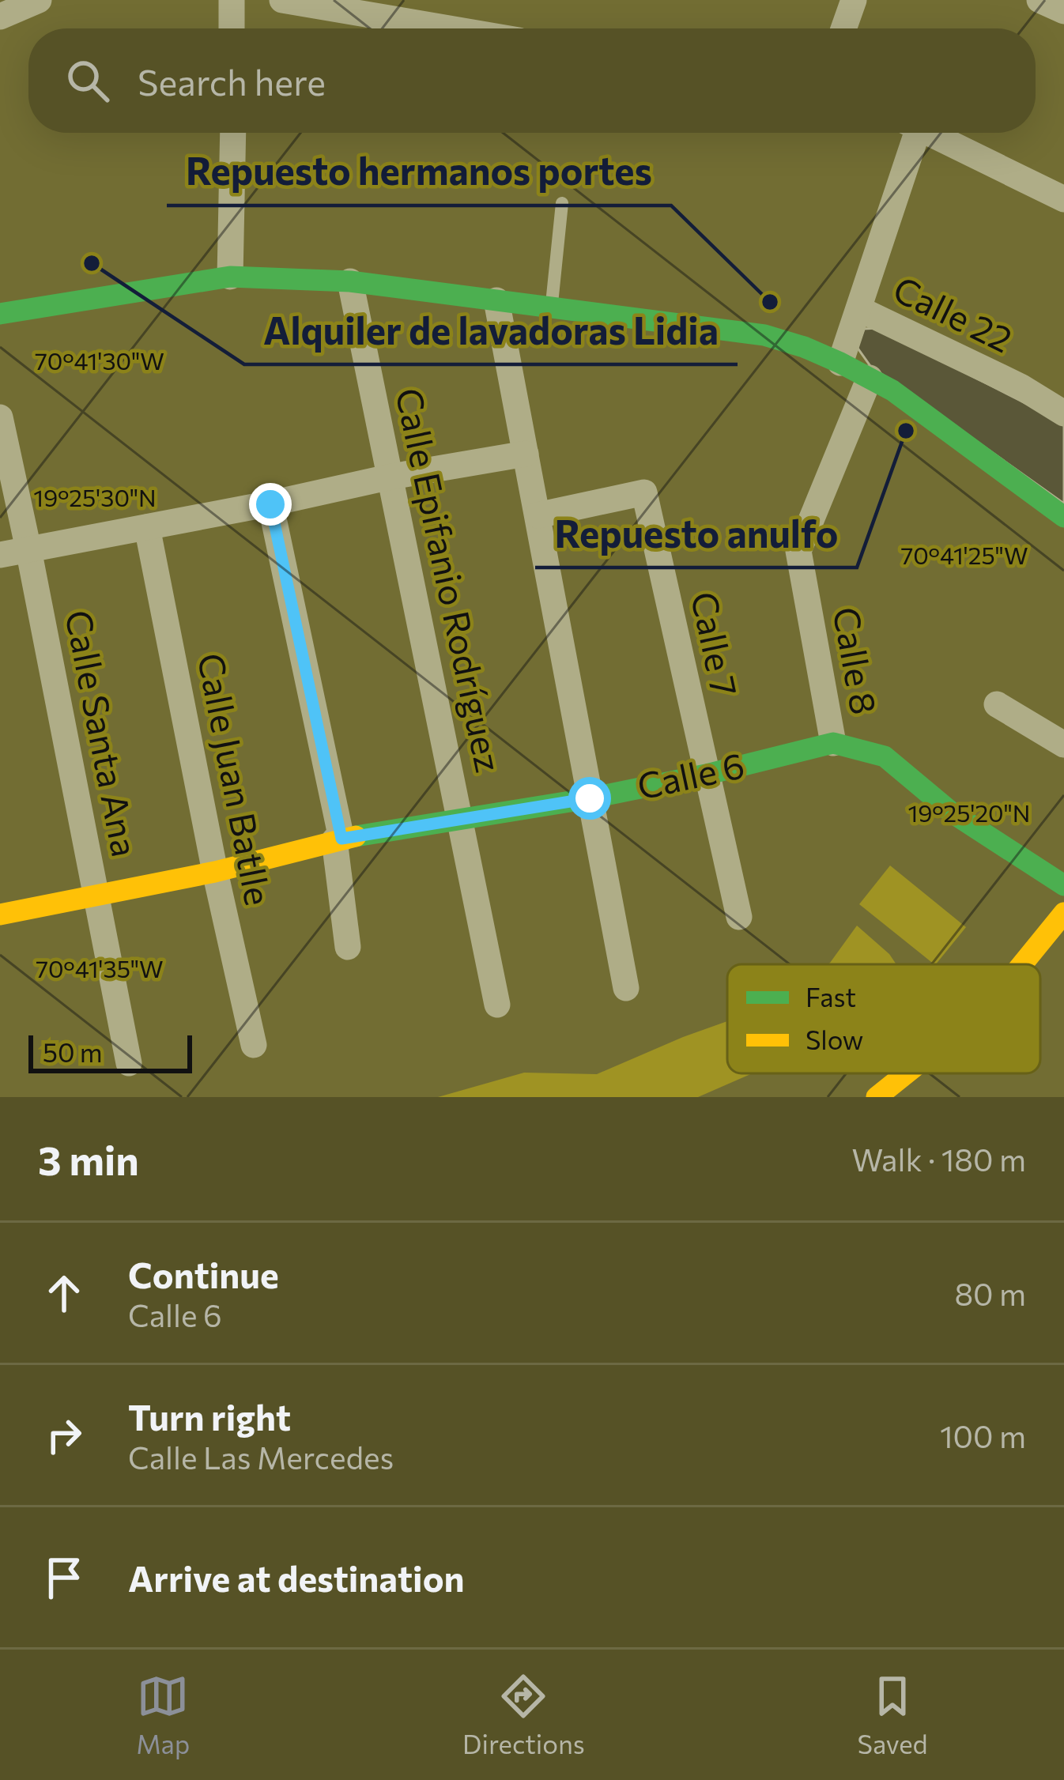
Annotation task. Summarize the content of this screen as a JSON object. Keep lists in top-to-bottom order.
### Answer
{
  "streets": {
    "street": [
      "Calle 22",
      "Calle Epifanio Rodríguez",
      "Calle 7",
      "Calle 8",
      "Calle Santa Ana",
      "Calle 6",
      "Calle Juan Batlle"
    ]
  },
  "crossings": [
    ["Calle Epifanio Rodríguez", "Calle 6"],
    ["Calle 7", "Calle 6"],
    ["Calle 8", "Calle 6"],
    ["Calle Santa Ana", "Calle 6"],
    ["Calle 6", "Calle Juan Batlle"]
  ],
  "places": ["Alquiler de lavadoras Lidia", "Repuesto hermanos portes", "Repuesto anulfo"],
  "legend": ["Fast", "Slow"],
  "scale_bar": "50 m",
  "page": {
    "search": "Search here",
    "scale": "50 m",
    "heading": ["3 min", "Walk · 180 m"],
    "list": [
      ["Continue", "Calle 6", "80 m"],
      ["Turn right", "Calle Las Mercedes", "100 m"],
      "Arrive at destination"
    ],
    "nav": ["Map", "Directions", "Saved"]
  },
  "coordinates": [
    "70°41'30\"W",
    "19°25'30\"N",
    "70°41'25\"W",
    "19°25'20\"N",
    "70°41'35\"W"
  ]
}
